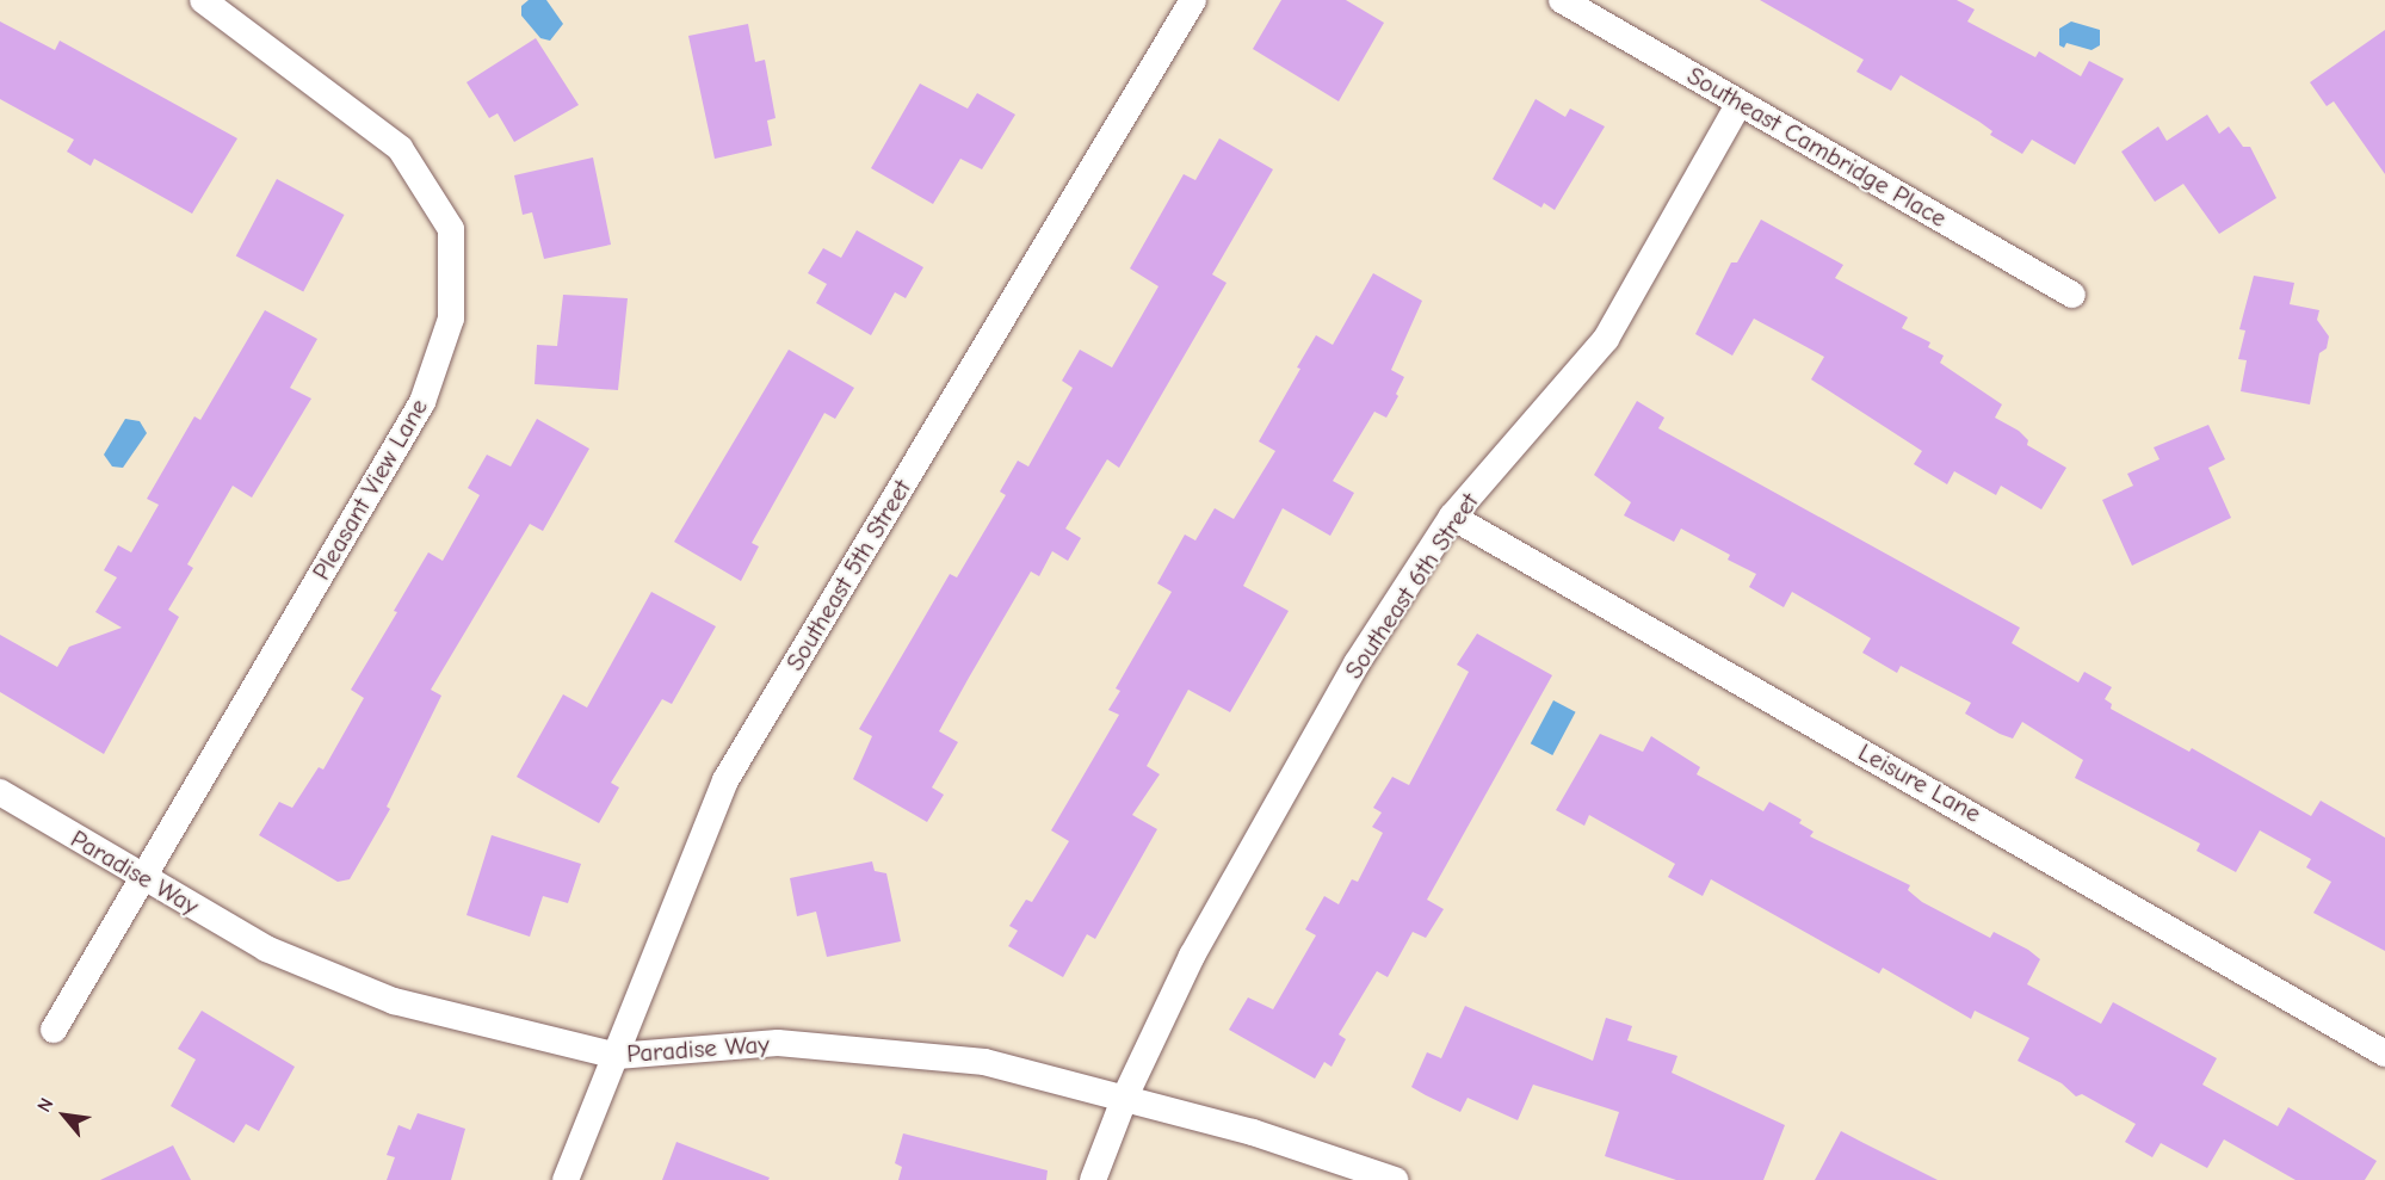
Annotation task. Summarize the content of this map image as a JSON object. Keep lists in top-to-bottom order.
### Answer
{
  "streets": {
    "street": [
      "Southeast Cambridge Place",
      "Pleasant View Lane",
      "Southeast 5th Street",
      "Southeast 6th Street",
      "Leisure Lane",
      "Paradise Way"
    ]
  },
  "crossings": [
    ["Southeast Cambridge Place", "Southeast 6th Street"],
    ["Pleasant View Lane", "Paradise Way"],
    ["Southeast 5th Street", "Paradise Way"],
    ["Southeast 6th Street", "Leisure Lane"],
    ["Southeast 6th Street", "Paradise Way"]
  ],
  "north": "top left"
}
